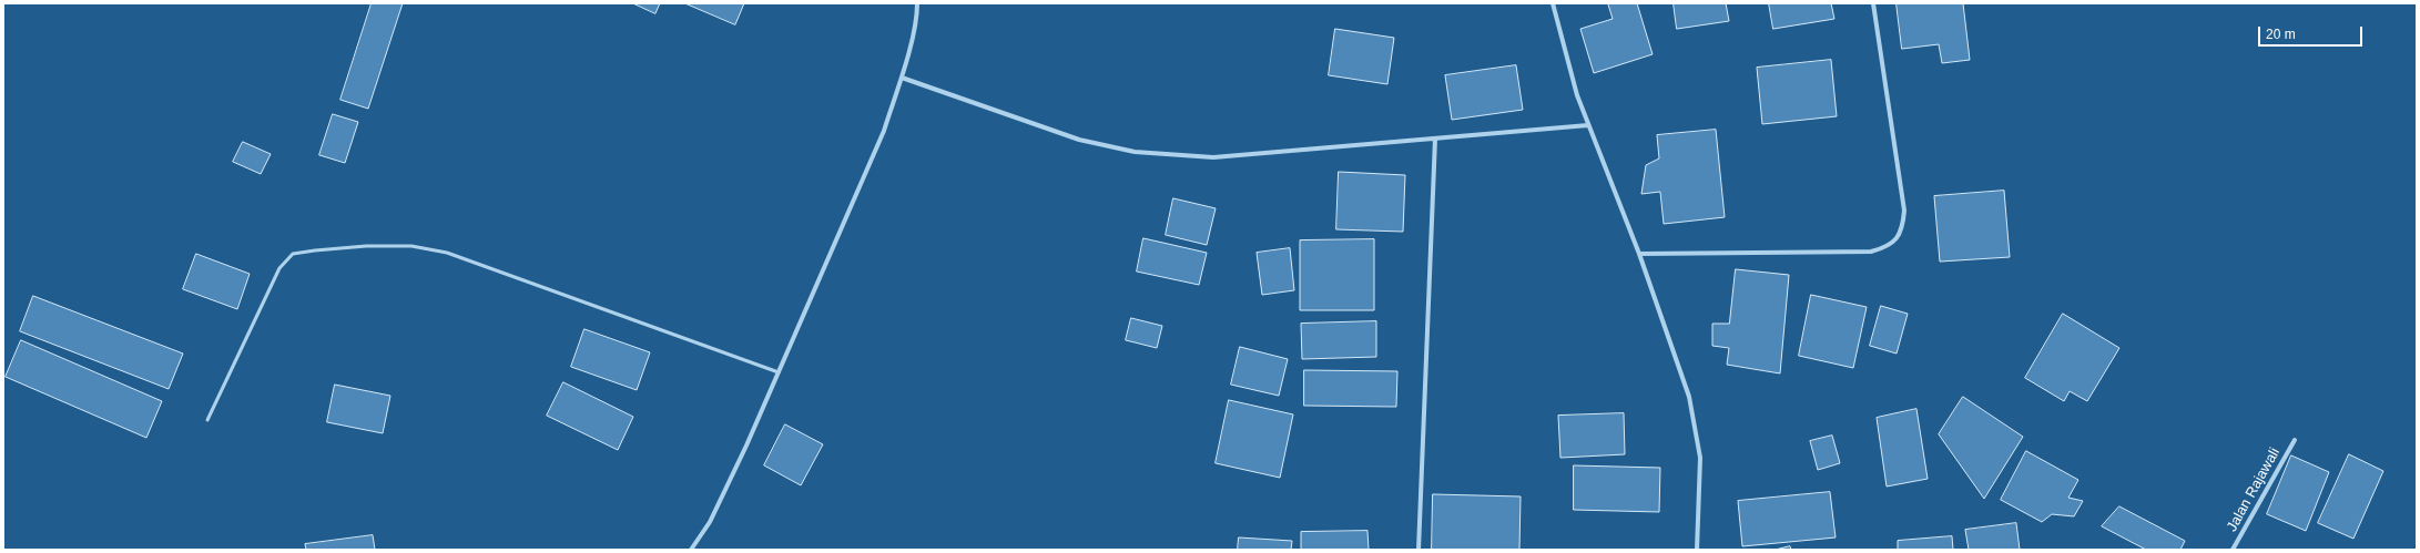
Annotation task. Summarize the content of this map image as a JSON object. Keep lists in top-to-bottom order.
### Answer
{
  "streets": {
    "street": ["Jalan Rajawali"]
  },
  "scale_bar": "20 m"
}
